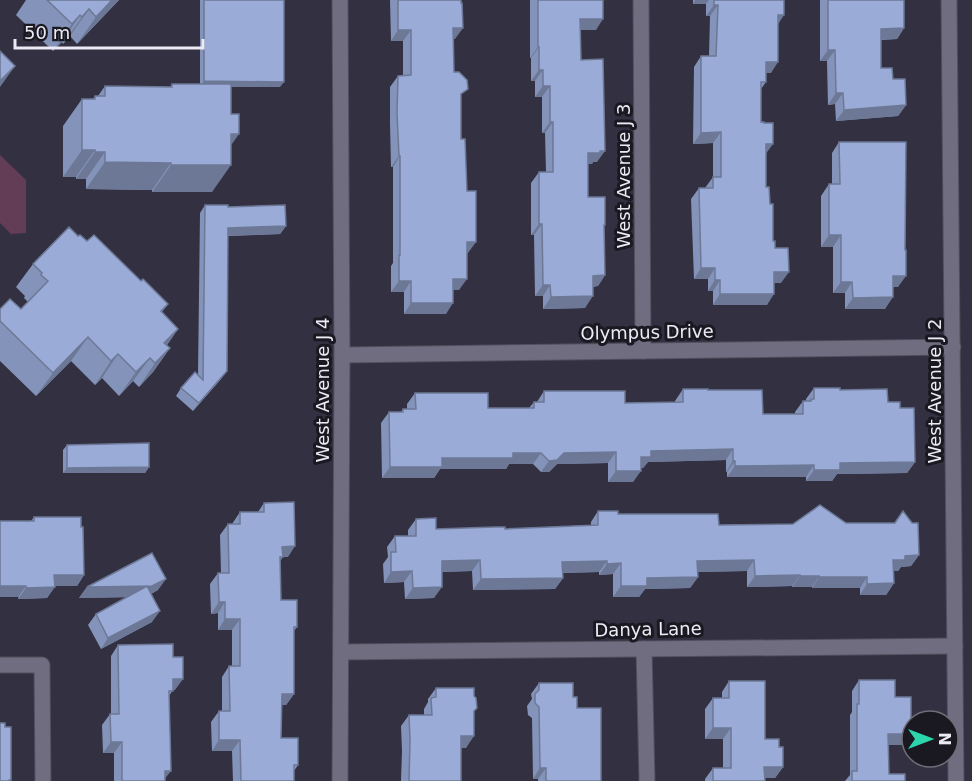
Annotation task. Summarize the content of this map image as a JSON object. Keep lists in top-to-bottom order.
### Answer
{
  "streets": {
    "street": [
      "West Avenue J 3",
      "Olympus Drive",
      "West Avenue J 4",
      "West Avenue J 2",
      "Danya Lane"
    ]
  },
  "crossings": [
    ["West Avenue J 3", "Olympus Drive"],
    ["Olympus Drive", "West Avenue J 4"],
    ["Olympus Drive", "West Avenue J 2"],
    ["West Avenue J 4", "Danya Lane"],
    ["West Avenue J 2", "Danya Lane"]
  ],
  "scale_bar": "50 m",
  "north": "right"
}
